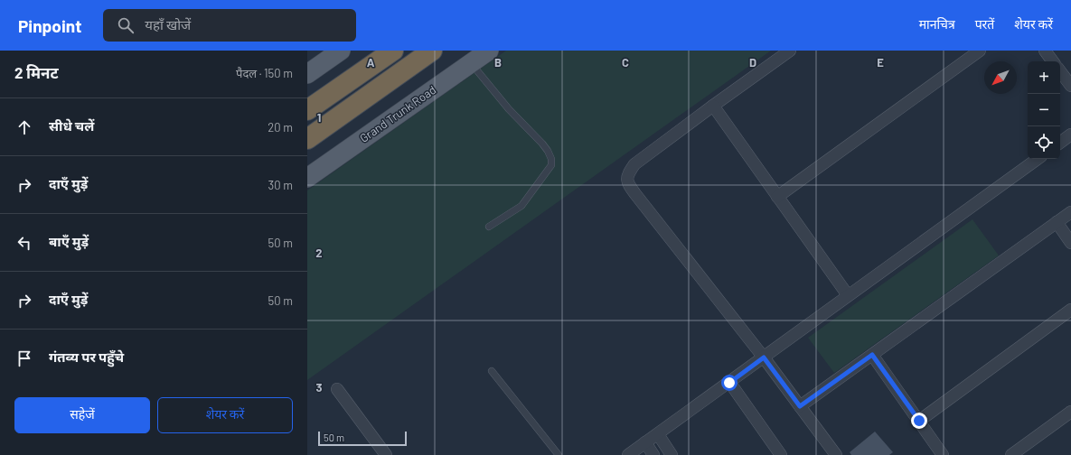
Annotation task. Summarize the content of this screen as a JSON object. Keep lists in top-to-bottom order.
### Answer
{
  "streets": {
    "main road": ["Grand Trunk Road"]
  },
  "scale_bar": "50 m",
  "north": "bottom left",
  "page": {
    "header": "Pinpoint",
    "search": "यहाँ खोजें",
    "nav": ["मानचित्र", "परतें", "शेयर करें"],
    "heading": ["2 मिनट", "पैदल · 150 m"],
    "map_buttons": ["+", "−"],
    "list": [
      ["सीधे चलें", "20 m"],
      ["दाएँ मुड़ें", "30 m"],
      ["बाएँ मुड़ें", "50 m"],
      ["दाएँ मुड़ें", "50 m"],
      "गंतव्य पर पहुँचे"
    ],
    "buttons": ["सहेजें", "शेयर करें"],
    "scale": "50 m"
  },
  "grid": {
    "columns": [
      "A",
      "B",
      "C",
      "D",
      "E"
    ],
    "rows": ["1", "2", "3"]
  }
}
